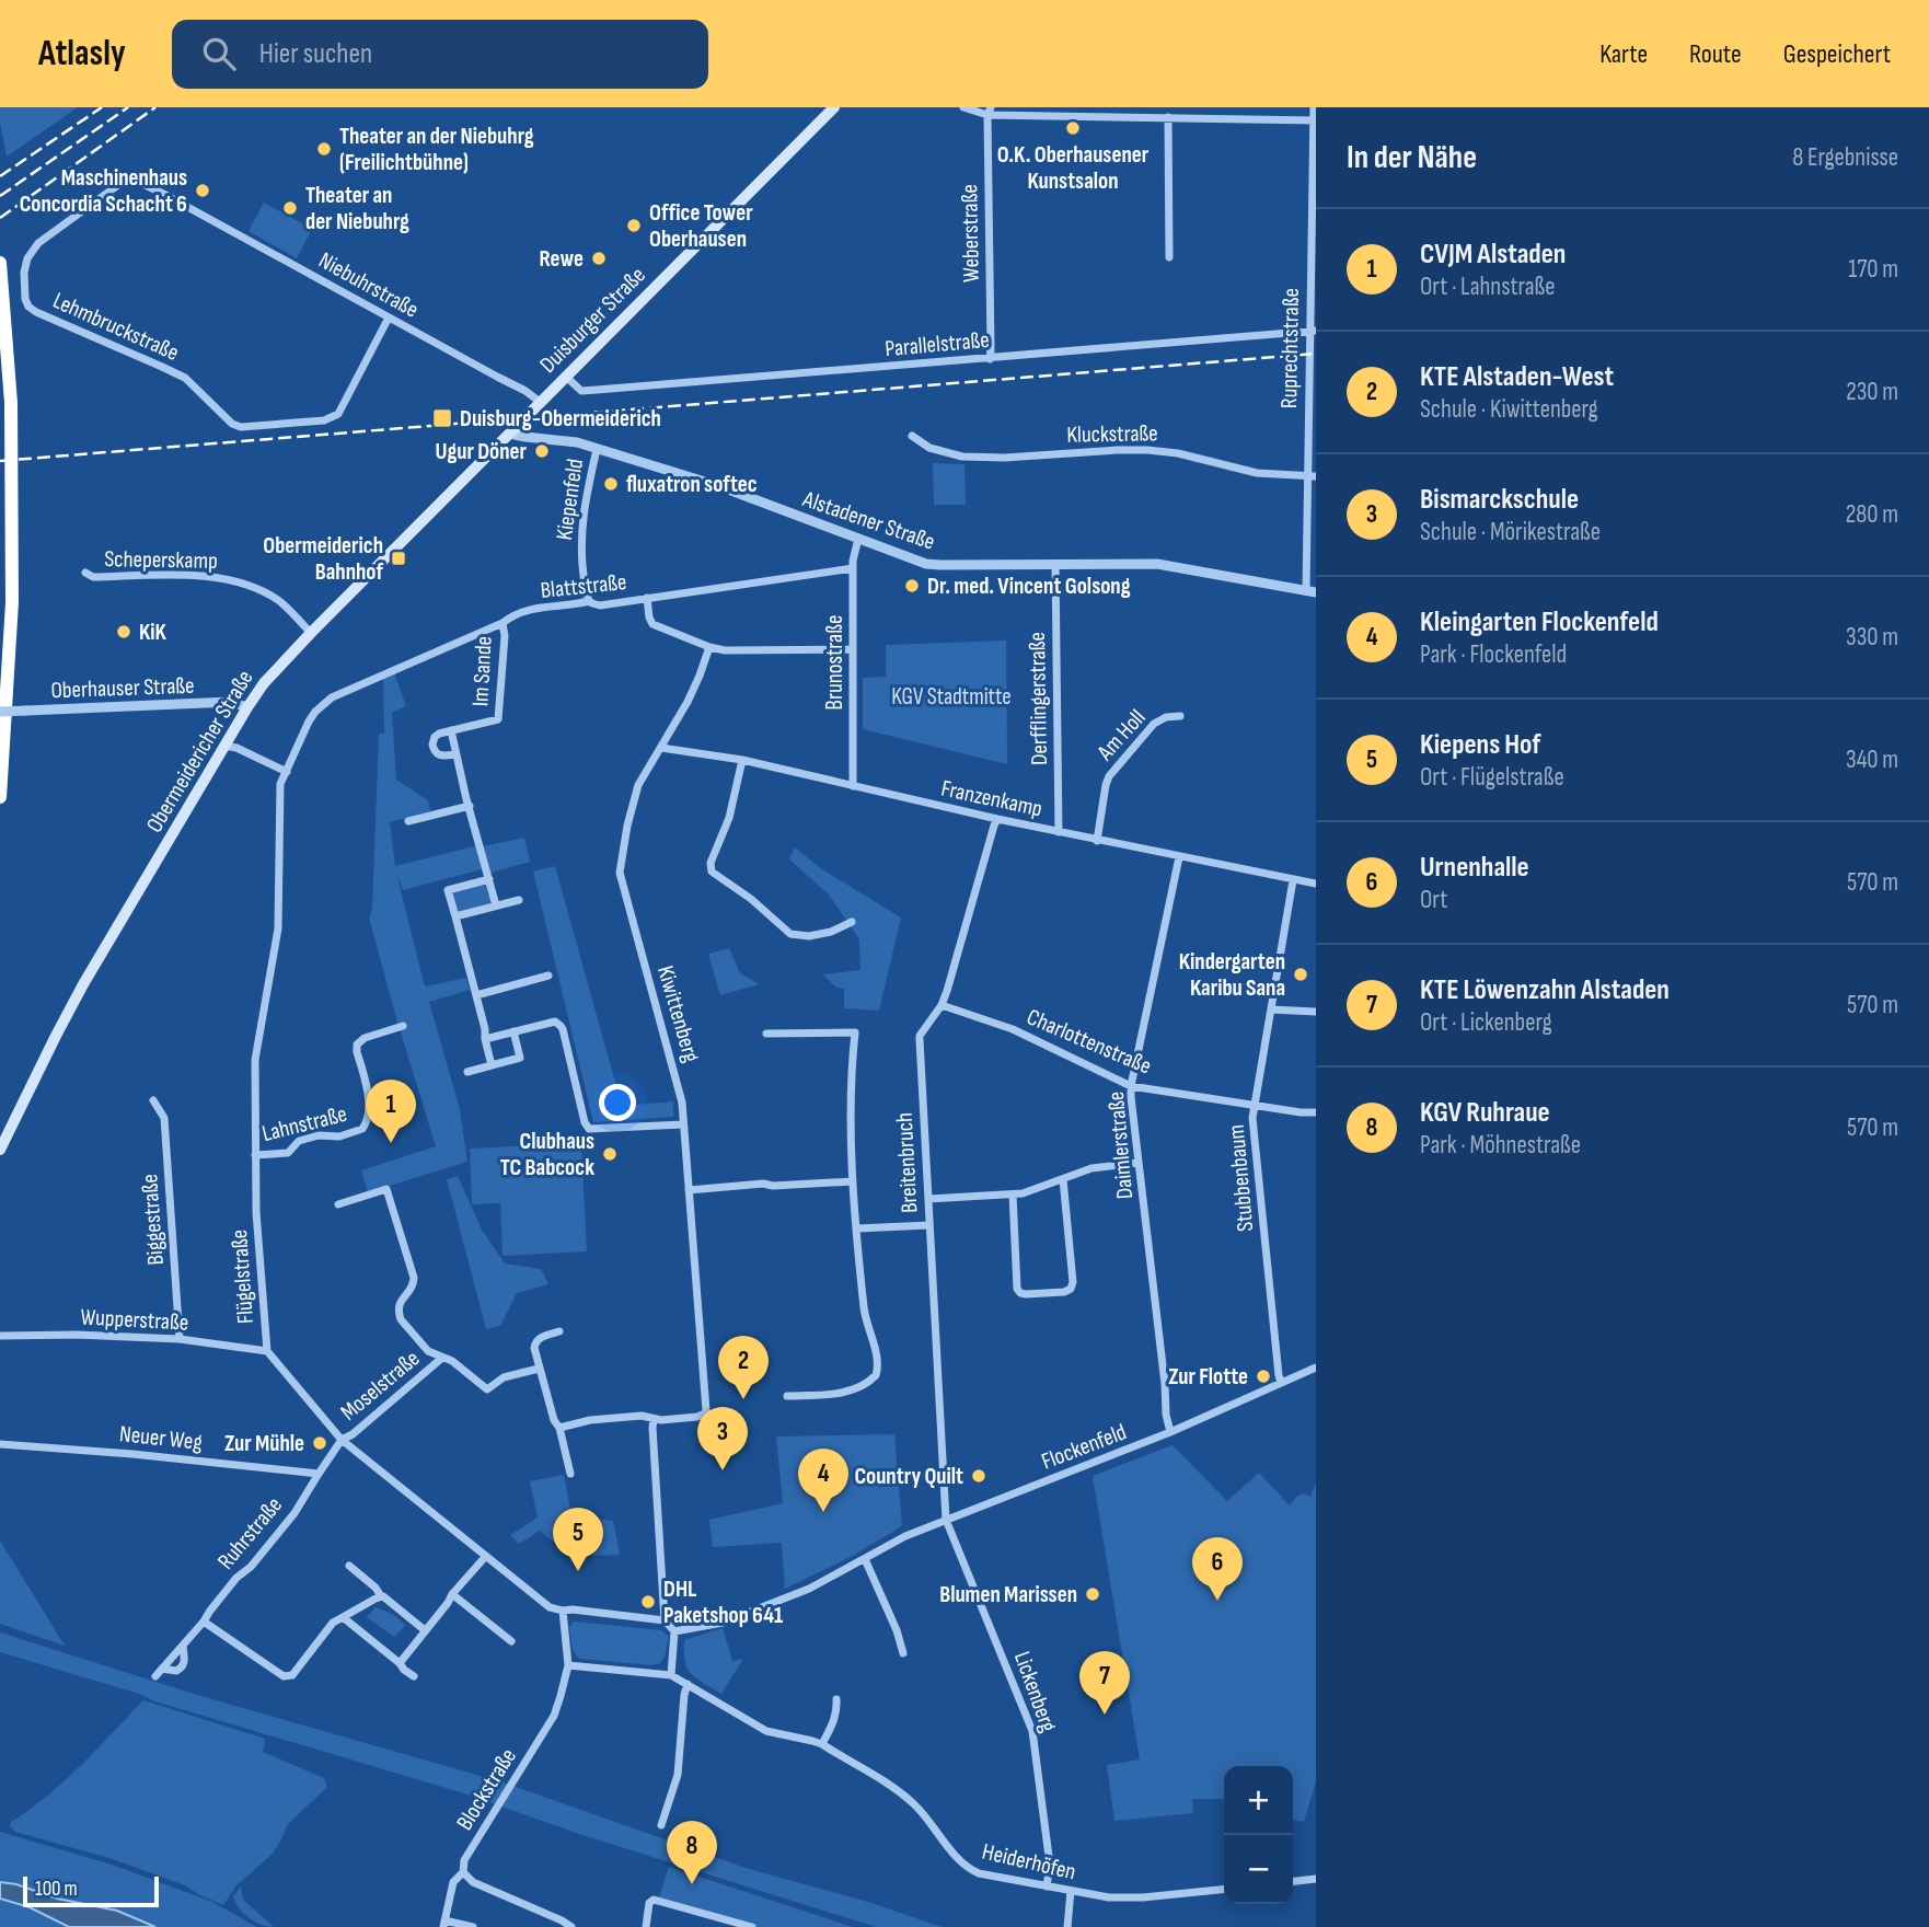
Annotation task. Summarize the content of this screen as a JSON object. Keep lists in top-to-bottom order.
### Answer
{
  "streets": {
    "main road": ["Duisburger Straße", "Obermeidericher Straße"],
    "street": [
      "Weberstraße",
      "Niebuhrstraße",
      "Lehmbruckstraße",
      "Parallelstraße",
      "Ruprechtstraße",
      "Kluckstraße",
      "Kiepenfeld",
      "Alstadener Straße",
      "Scheperskamp",
      "Blattstraße",
      "Brunostraße",
      "Im Sande",
      "Oberhauser Straße",
      "Derfflingerstraße",
      "Am Holl",
      "Franzenkamp",
      "Kiwittenberg",
      "Charlottenstraße",
      "Lahnstraße",
      "Daimlerstraße",
      "Breitenbruch",
      "Stubbenbaum",
      "Biggestraße",
      "Flügelstraße",
      "Wupperstraße",
      "Moselstraße",
      "Neuer Weg",
      "Flockenfeld",
      "Ruhrstraße",
      "Lickenberg",
      "Blockstraße",
      "Heiderhöfen"
    ]
  },
  "crossings": [
    ["Weberstraße", "Parallelstraße"],
    ["Niebuhrstraße", "Duisburger Straße"],
    ["Niebuhrstraße", "Lehmbruckstraße"],
    ["Duisburger Straße", "Parallelstraße"],
    ["Duisburger Straße", "Alstadener Straße"],
    ["Duisburger Straße", "Obermeidericher Straße"],
    ["Parallelstraße", "Ruprechtstraße"],
    ["Ruprechtstraße", "Kluckstraße"],
    ["Ruprechtstraße", "Alstadener Straße"],
    ["Kiepenfeld", "Alstadener Straße"],
    ["Kiepenfeld", "Blattstraße"],
    ["Alstadener Straße", "Brunostraße"],
    ["Alstadener Straße", "Derfflingerstraße"],
    ["Alstadener Straße", "Obermeidericher Straße"],
    ["Scheperskamp", "Obermeidericher Straße"],
    ["Blattstraße", "Brunostraße"],
    ["Blattstraße", "Im Sande"],
    ["Blattstraße", "Flügelstraße"],
    ["Brunostraße", "Franzenkamp"],
    ["Oberhauser Straße", "Obermeidericher Straße"],
    ["Derfflingerstraße", "Franzenkamp"],
    ["Am Holl", "Franzenkamp"],
    ["Franzenkamp", "Kiwittenberg"],
    ["Franzenkamp", "Daimlerstraße"],
    ["Franzenkamp", "Breitenbruch"],
    ["Franzenkamp", "Stubbenbaum"],
    ["Charlottenstraße", "Daimlerstraße"],
    ["Charlottenstraße", "Breitenbruch"],
    ["Charlottenstraße", "Stubbenbaum"],
    ["Lahnstraße", "Flügelstraße"],
    ["Daimlerstraße", "Flockenfeld"],
    ["Breitenbruch", "Flockenfeld"],
    ["Breitenbruch", "Lickenberg"],
    ["Stubbenbaum", "Flockenfeld"],
    ["Biggestraße", "Wupperstraße"],
    ["Flügelstraße", "Wupperstraße"],
    ["Flügelstraße", "Moselstraße"],
    ["Flügelstraße", "Ruhrstraße"],
    ["Flügelstraße", "Blockstraße"],
    ["Moselstraße", "Ruhrstraße"],
    ["Neuer Weg", "Ruhrstraße"],
    ["Flockenfeld", "Lickenberg"],
    ["Lickenberg", "Heiderhöfen"],
    ["Blockstraße", "Heiderhöfen"]
  ],
  "parks": ["KGV Stadtmitte"],
  "places": {
    "other": [
      "O.K. Oberhausener Kunstsalon",
      "Theater an der Niebuhrg (Freilichtbühne)",
      "Maschinenhaus Concordia Schacht 6",
      "Theater an der Niebuhrg",
      "Office Tower Oberhausen",
      "Rewe",
      "Ugur Döner",
      "fluxatron softec",
      "Dr. med. Vincent Golsong",
      "KiK",
      "Kindergarten Karibu Sana",
      "Clubhaus TC Babcock",
      "Zur Flotte",
      "Zur Mühle",
      "Country Quilt",
      "Blumen Marissen",
      "DHL Paketshop 641"
    ],
    "transit": ["Duisburg-Obermeiderich", "Obermeiderich Bahnhof"]
  },
  "scale_bar": "100 m",
  "page": {
    "header": "Atlasly",
    "search": "Hier suchen",
    "nav": ["Karte", "Route", "Gespeichert"],
    "heading": ["In der Nähe", "8 Ergebnisse"],
    "list": [
      {
        "mark": "1",
        "name": "CVJM Alstaden",
        "note": "Ort · Lahnstraße",
        "value": "170 m"
      },
      {
        "mark": "2",
        "name": "KTE Alstaden-West",
        "note": "Schule · Kiwittenberg",
        "value": "230 m"
      },
      {
        "mark": "3",
        "name": "Bismarckschule",
        "note": "Schule · Mörikestraße",
        "value": "280 m"
      },
      {
        "mark": "4",
        "name": "Kleingarten Flockenfeld",
        "note": "Park · Flockenfeld",
        "value": "330 m"
      },
      {
        "mark": "5",
        "name": "Kiepens Hof",
        "note": "Ort · Flügelstraße",
        "value": "340 m"
      },
      {
        "mark": "6",
        "name": "Urnenhalle",
        "note": "Ort",
        "value": "570 m"
      },
      {
        "mark": "7",
        "name": "KTE Löwenzahn Alstaden",
        "note": "Ort · Lickenberg",
        "value": "570 m"
      },
      {
        "mark": "8",
        "name": "KGV Ruhraue",
        "note": "Park · Möhnestraße",
        "value": "570 m"
      }
    ],
    "pins": [
      "1",
      "2",
      "3",
      "4",
      "5",
      "6",
      "7",
      "8"
    ],
    "map_buttons": ["+", "−"],
    "scale": "100 m"
  }
}
